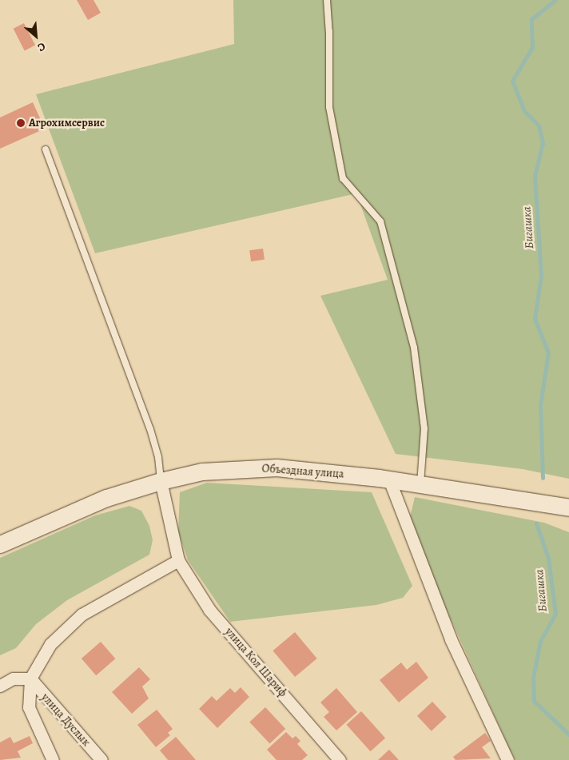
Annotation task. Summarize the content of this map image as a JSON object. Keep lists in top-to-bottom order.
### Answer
{
  "streets": {
    "main road": ["Объездная улица"],
    "street": ["улица Кол Шариф", "улица Дуслык"]
  },
  "crossings": [
    ["Объездная улица", "улица Кол Шариф"]
  ],
  "water": ["Бигашка"],
  "places": ["Агрохимсервис"],
  "north": "bottom right"
}
